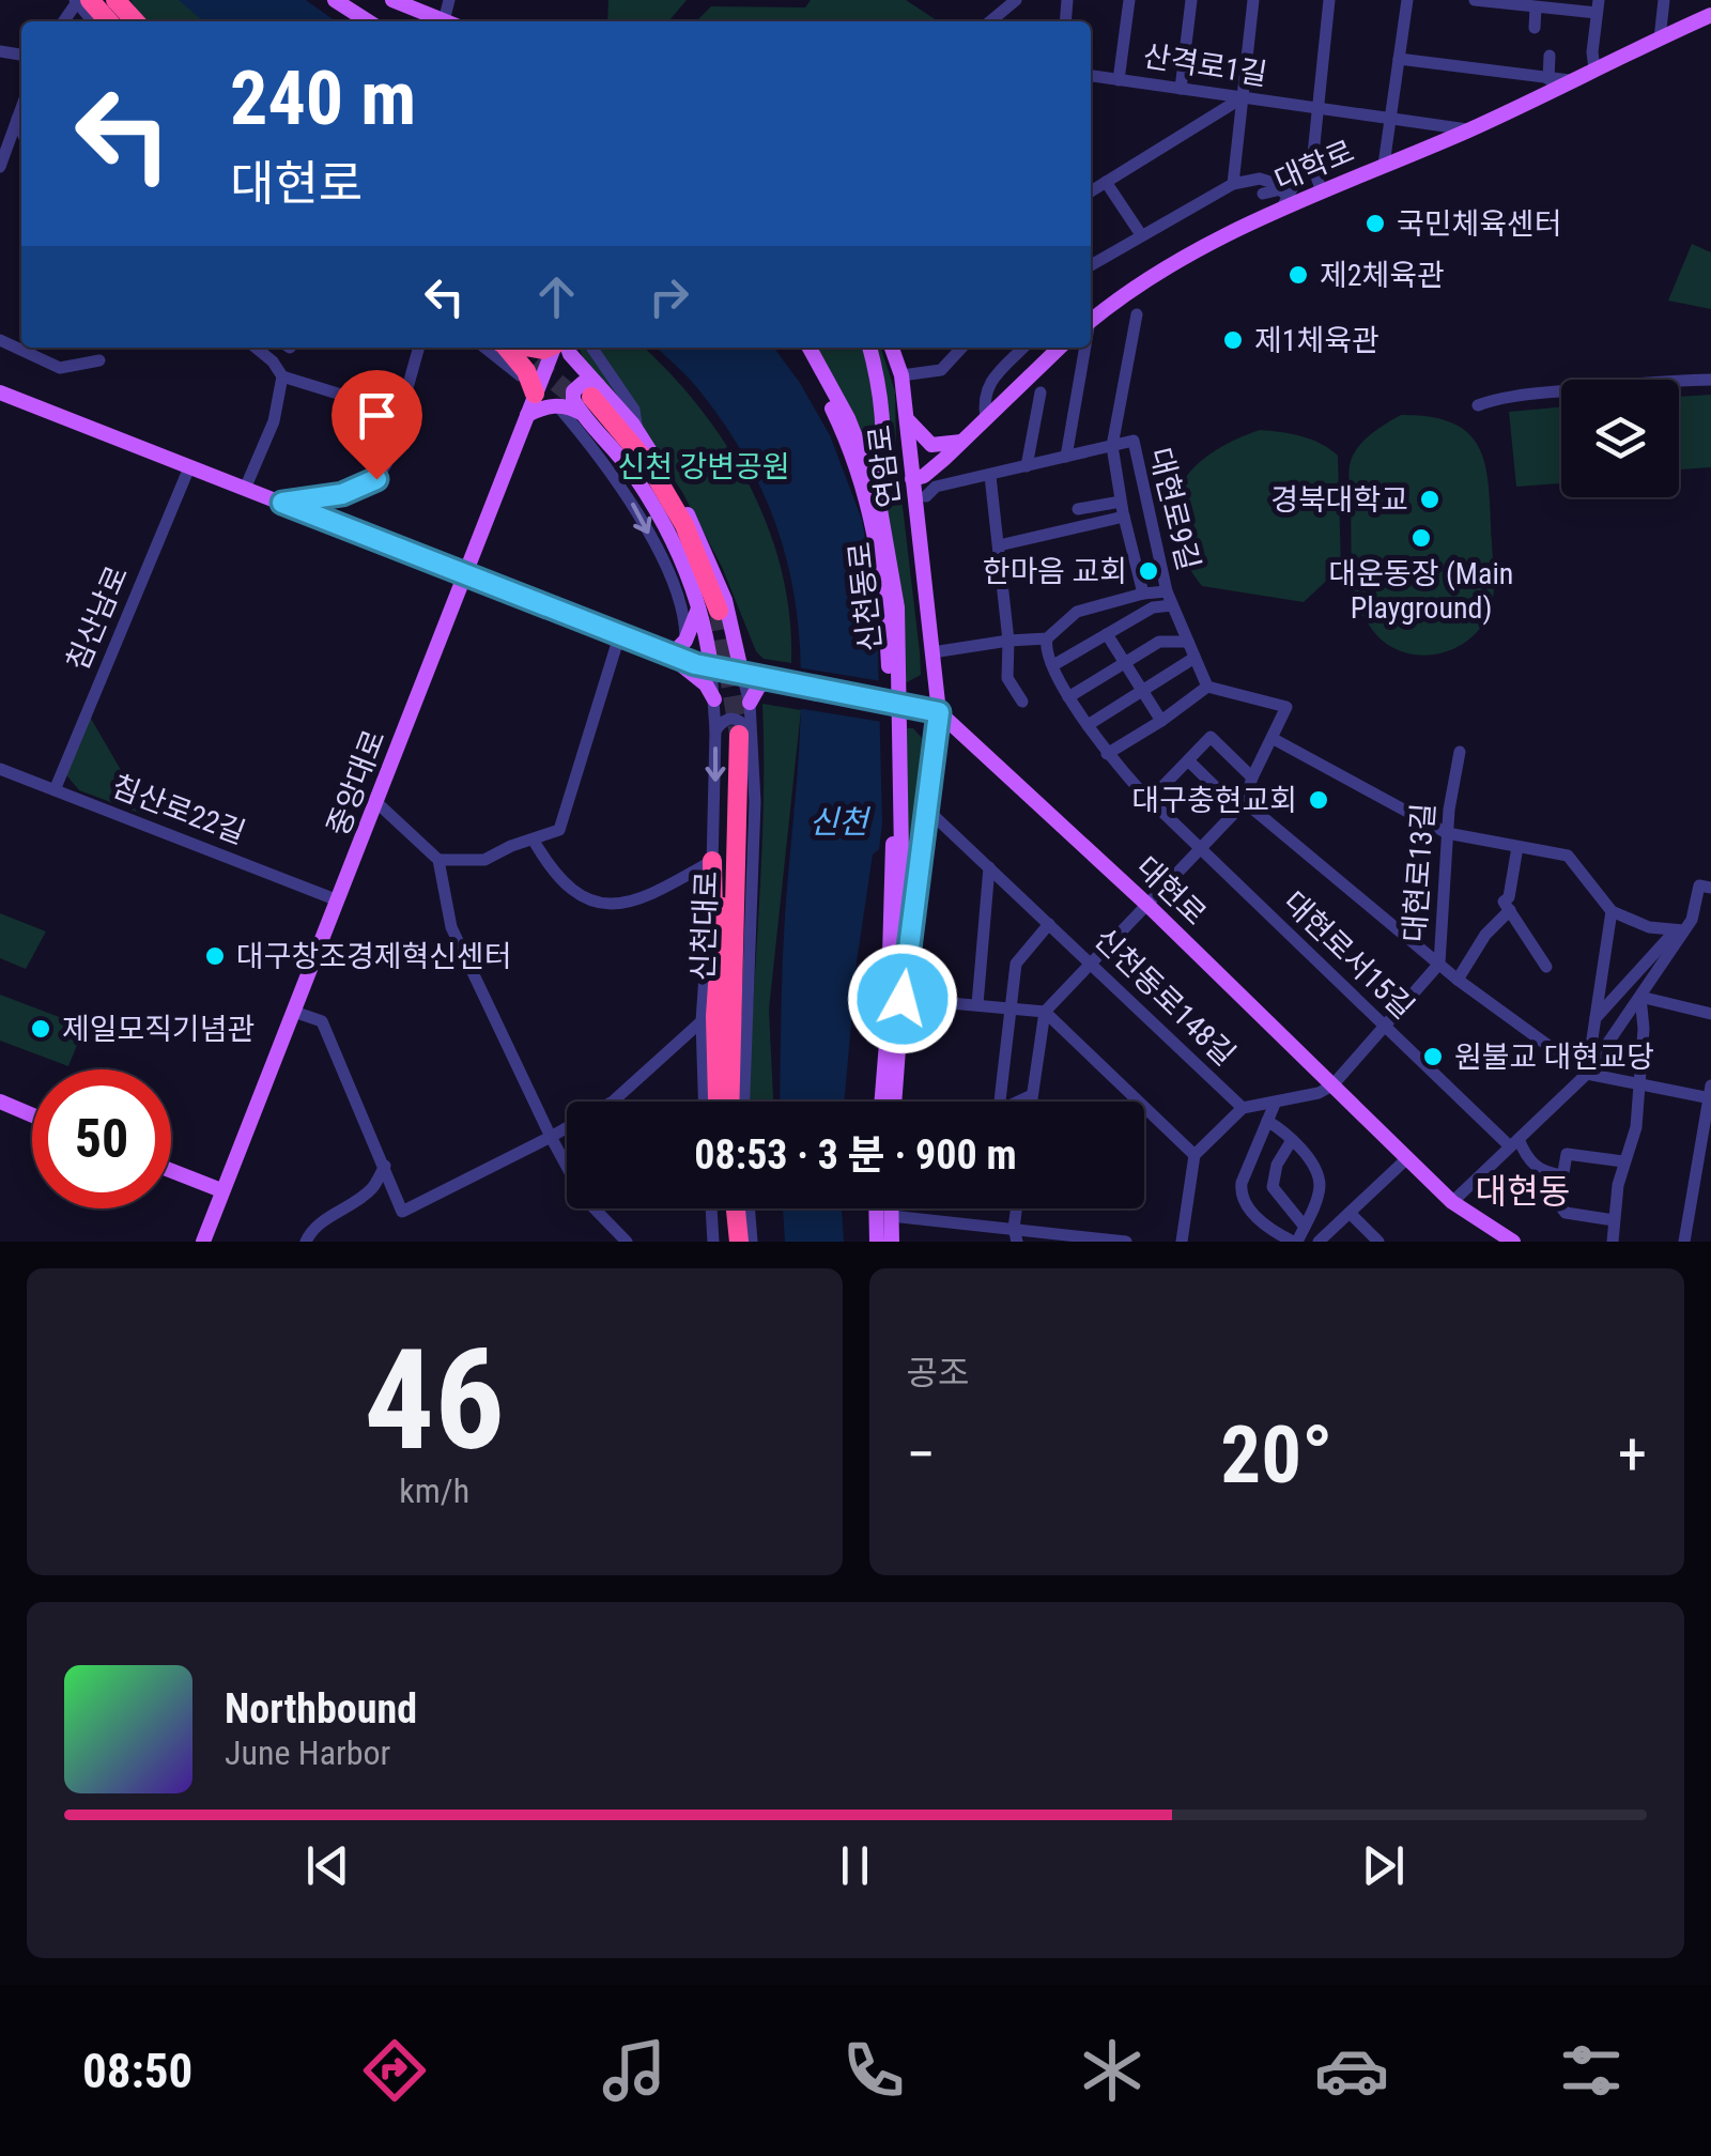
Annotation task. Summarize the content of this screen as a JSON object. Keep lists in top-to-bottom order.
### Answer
{
  "streets": {
    "highway": ["신천대로"],
    "main road": [
      "대학로",
      "연암로",
      "신천동로",
      "중앙대로",
      "대현로"
    ],
    "street": [
      "산격로1길",
      "대현로9길",
      "침산남로",
      "침산로22길",
      "대현로13길",
      "대현로서15길",
      "신천동로148길"
    ]
  },
  "crossings": [
    ["산격로1길", "대학로"],
    ["대학로", "대현로9길"],
    ["연암로", "신천동로"],
    ["연암로", "대현로"],
    ["연암로", "신천동로148길"],
    ["침산남로", "침산로22길"],
    ["중앙대로", "침산로22길"],
    ["대현로13길", "대현로"],
    ["대현로13길", "대현로서15길"]
  ],
  "districts": ["대현동"],
  "water": ["신천"],
  "parks": ["신천 강변공원"],
  "places": [
    "국민체육센터",
    "제2체육관",
    "제1체육관",
    "경북대학교",
    "대운동장 (Main Playground)",
    "한마음 교회",
    "대구충현교회",
    "대구창조경제혁신센터",
    "제일모직기념관",
    "원불교 대현교당"
  ],
  "page": {
    "turn": ["240 m", "대현로"],
    "limit": "50",
    "trip": "08:53 · 3 분 · 900 m",
    "tile": [
      ["46", "km/h"],
      "공조"
    ],
    "heat": ["−", "20°", "+"],
    "song": ["Northbound", "June Harbor"],
    "tabs": "08:50"
  }
}
